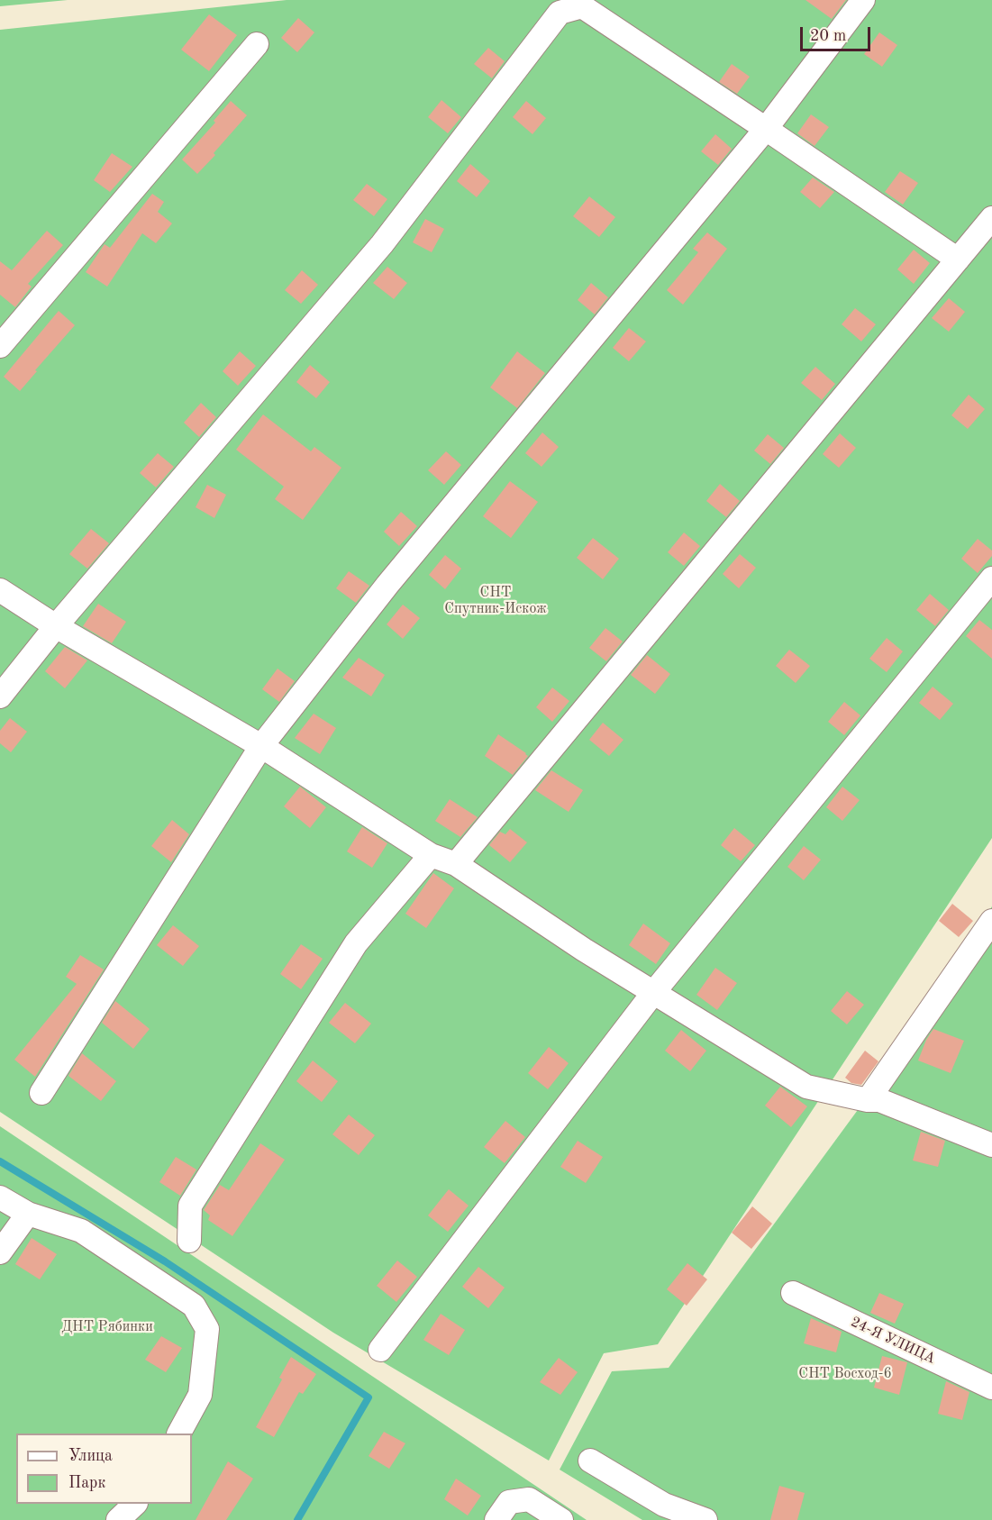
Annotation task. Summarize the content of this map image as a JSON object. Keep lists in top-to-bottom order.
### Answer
{
  "streets": {
    "street": ["24-Я УЛИЦА"]
  },
  "parks": ["СНТ Спутник-Искож", "ДНТ Рябинки", "СНТ Восход-6"],
  "legend": ["Улица", "Парк"],
  "scale_bar": "20 m"
}
